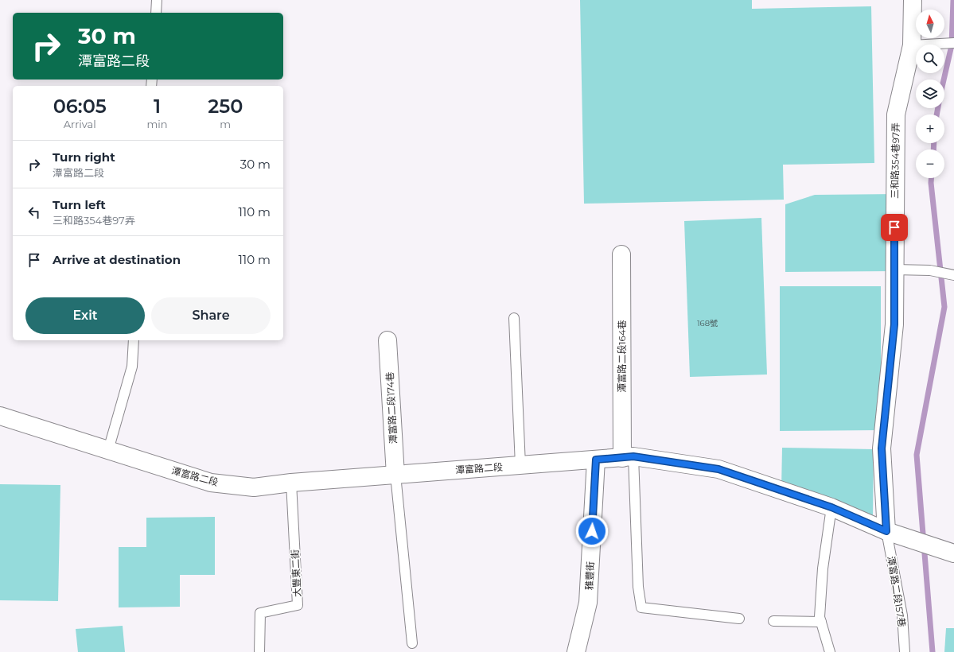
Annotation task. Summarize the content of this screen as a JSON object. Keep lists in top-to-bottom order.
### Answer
{
  "streets": {
    "street": [
      "三和路354巷97弄",
      "潭富路二段164巷",
      "潭富路二段174巷",
      "潭富路二段",
      "雅豐街"
    ],
    "lane": ["大豐東二街", "潭富路二段157巷"]
  },
  "crossings": [
    ["三和路354巷97弄", "潭富路二段"],
    ["三和路354巷97弄", "潭富路二段157巷"],
    ["潭富路二段164巷", "潭富路二段"],
    ["潭富路二段174巷", "潭富路二段"],
    ["潭富路二段", "大豐東二街"],
    ["潭富路二段", "雅豐街"],
    ["潭富路二段", "潭富路二段157巷"]
  ],
  "house_numbers": ["168號"],
  "north": "top",
  "page": {
    "map_buttons": ["+", "−"],
    "turn": ["30 m", "潭富路二段"],
    "eta": [
      "06:05",
      "Arrival",
      "1",
      "min",
      "250",
      "m"
    ],
    "list": [
      {
        "name": "Turn right",
        "note": "潭富路二段",
        "value": "30 m"
      },
      {
        "name": "Turn left",
        "note": "三和路354巷97弄",
        "value": "110 m"
      },
      {
        "name": "Arrive at destination",
        "value": "110 m"
      }
    ],
    "buttons": ["Exit", "Share"]
  }
}
